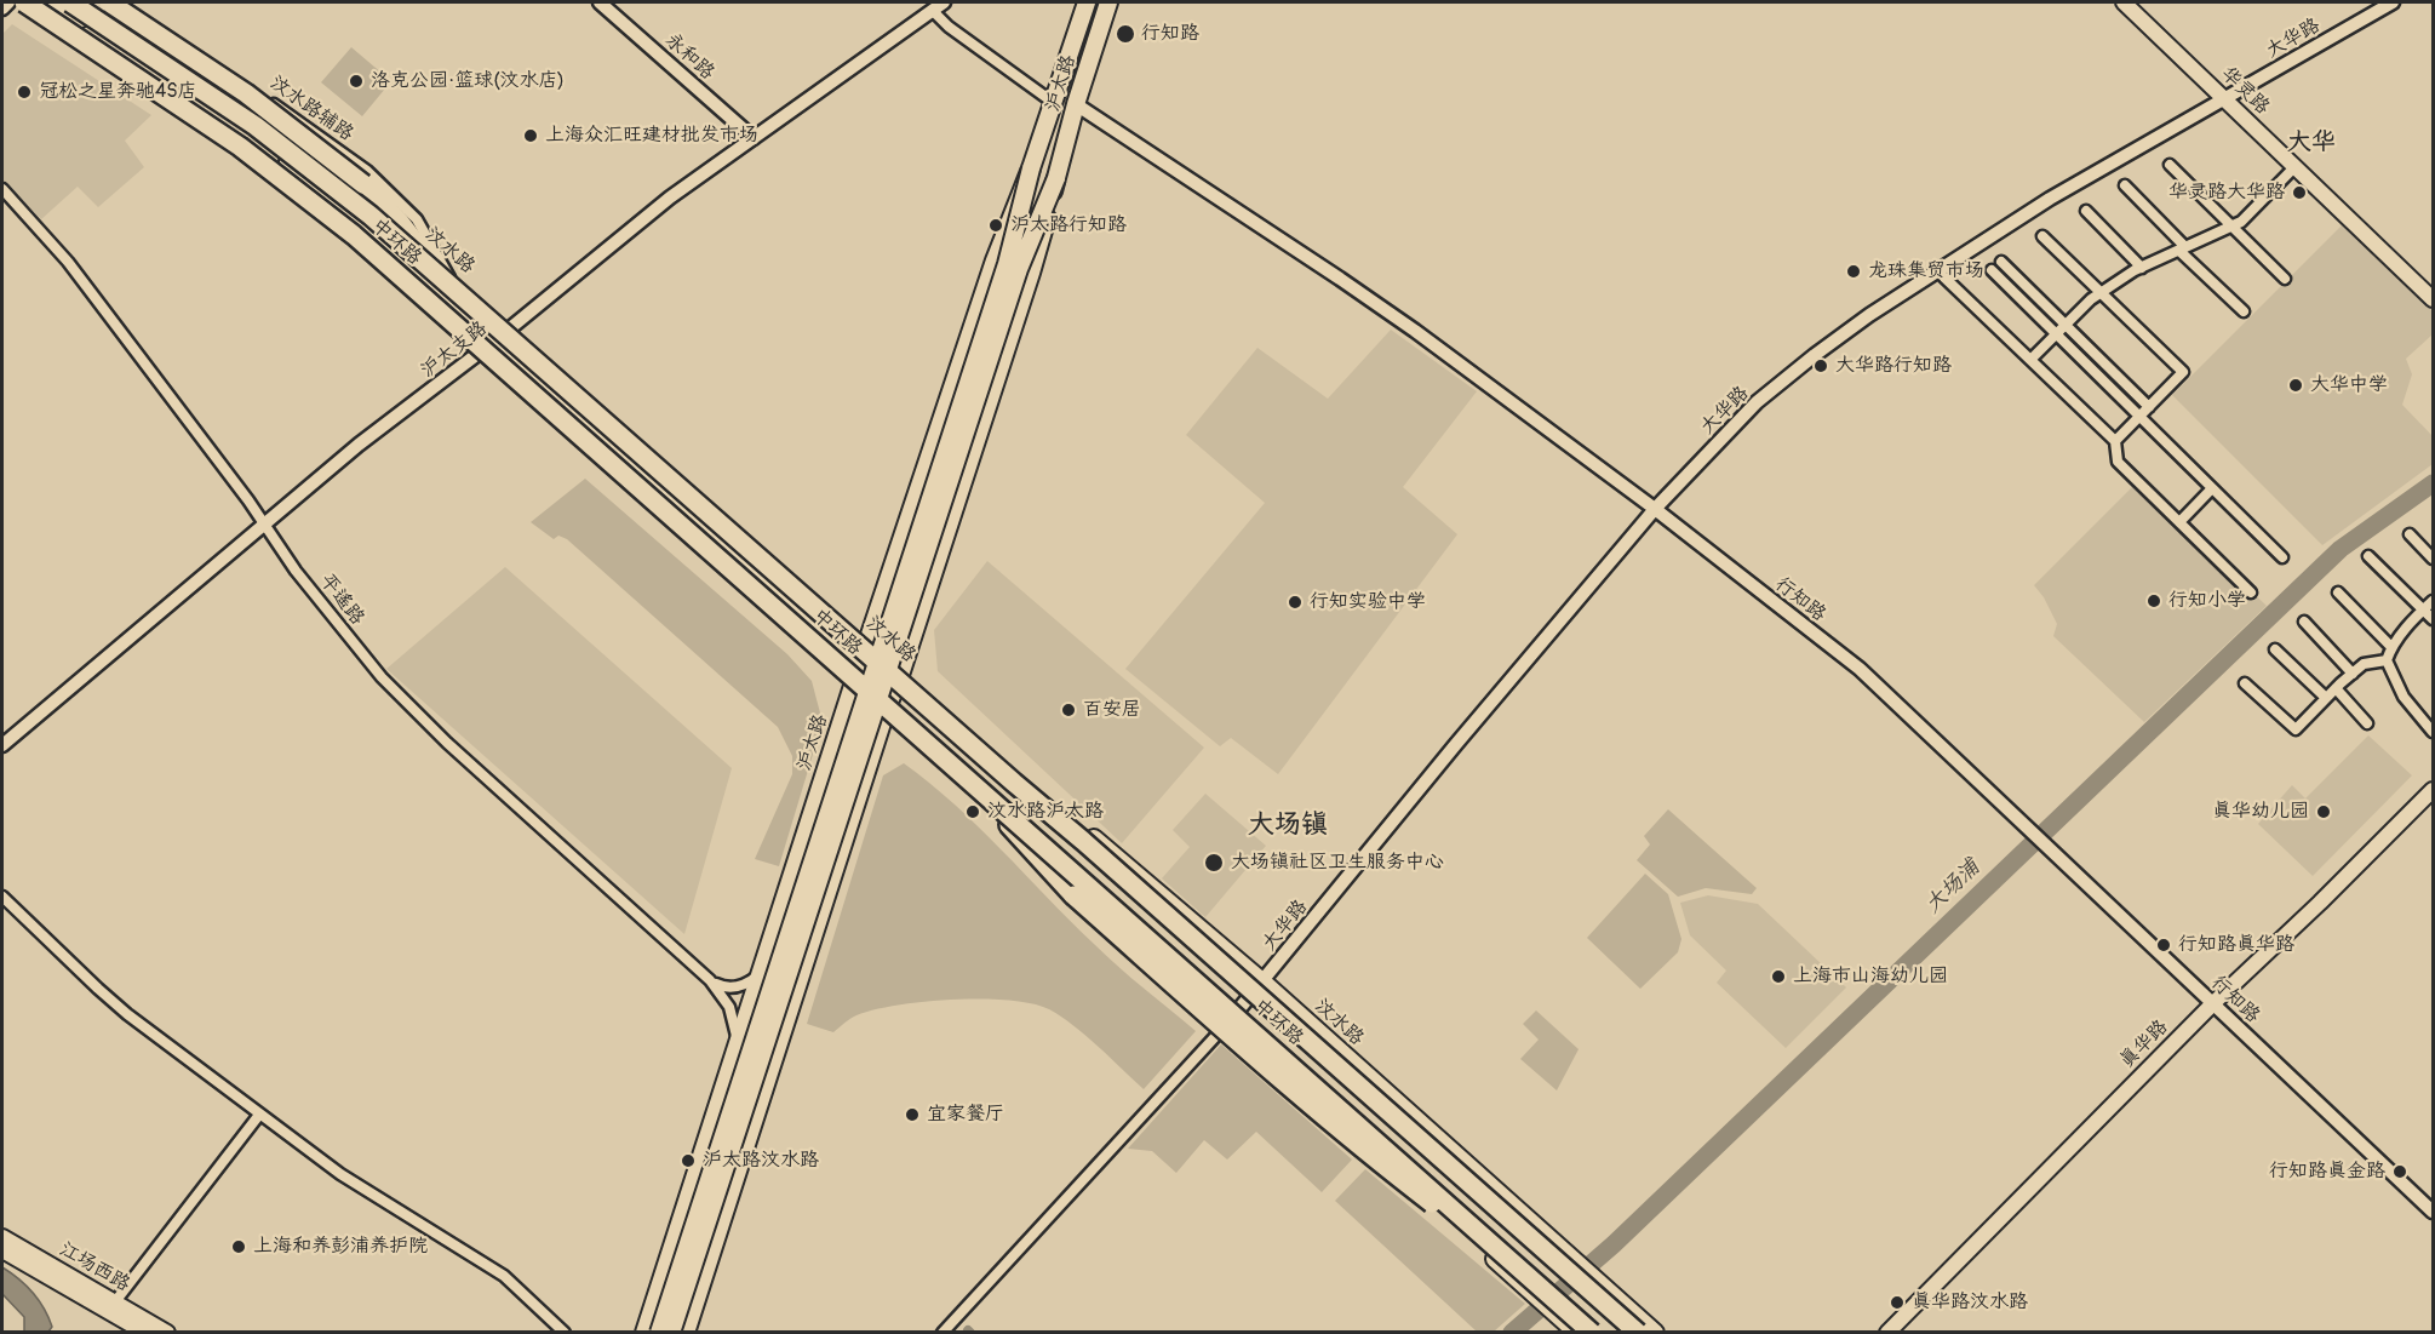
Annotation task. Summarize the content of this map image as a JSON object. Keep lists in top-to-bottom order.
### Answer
{
  "streets": {
    "highway": ["中环路"],
    "main road": [
      "沪太路",
      "华灵路",
      "汶水路",
      "真华路",
      "江场西路"
    ],
    "street": [
      "大华路",
      "永和路",
      "汶水路辅路",
      "沪太支路",
      "平遥路",
      "行知路"
    ]
  },
  "crossings": [
    ["大华路", "华灵路"],
    ["大华路", "汶水路"],
    ["大华路", "行知路"],
    ["永和路", "沪太支路"],
    ["沪太路", "汶水路"],
    ["沪太路", "平遥路"],
    ["沪太路", "行知路"],
    ["汶水路辅路", "汶水路"],
    ["汶水路", "沪太支路"],
    ["沪太支路", "平遥路"],
    ["行知路", "真华路"]
  ],
  "districts": ["大华", "大场镇"],
  "water": ["大场浦"],
  "places": [
    "行知路",
    "洛克公园·篮球(汶水店)",
    "冠松之星奔驰4S店",
    "上海众汇旺建材批发市场",
    "华灵路大华路",
    "沪太路行知路",
    "龙珠集贸市场",
    "大华路行知路",
    "大华中学",
    "行知小学",
    "行知实验中学",
    "百安居",
    "汶水路沪太路",
    "真华幼儿园",
    "大场镇社区卫生服务中心",
    "行知路真华路",
    "上海市山海幼儿园",
    "宜家餐厅",
    "沪太路汶水路",
    "行知路真金路",
    "上海和养彭浦养护院",
    "真华路汶水路"
  ]
}
